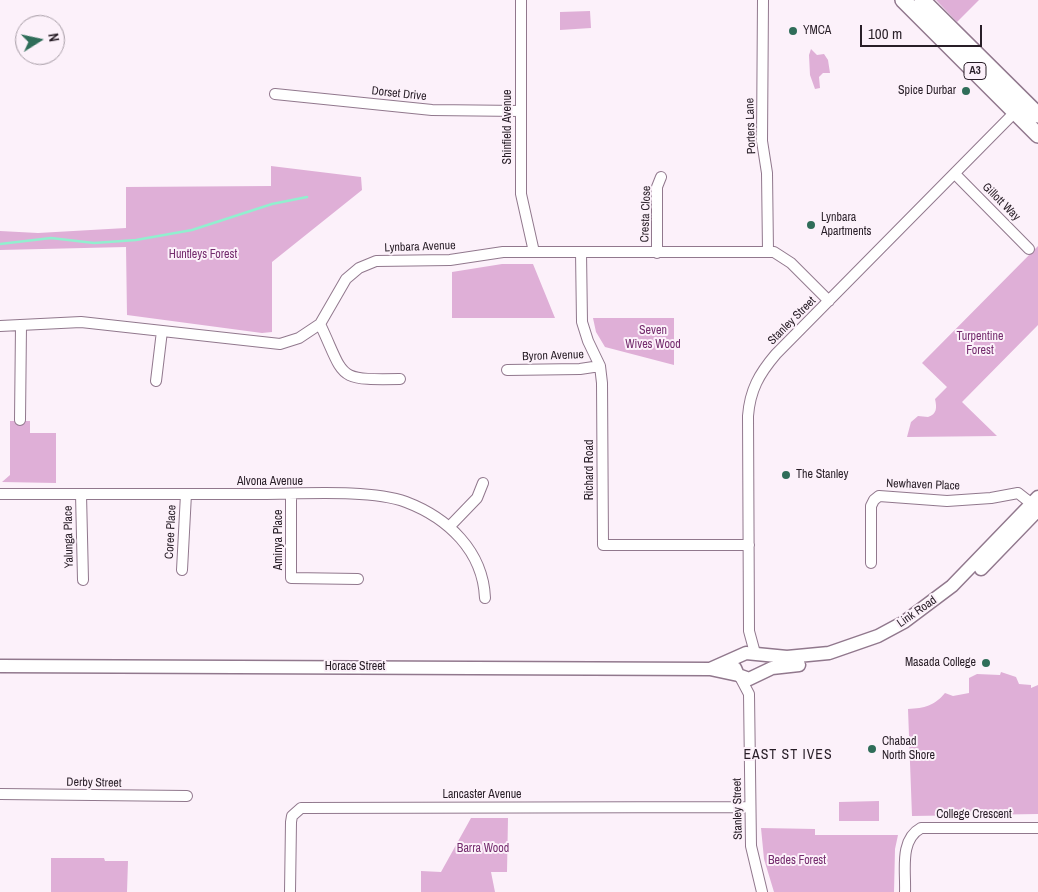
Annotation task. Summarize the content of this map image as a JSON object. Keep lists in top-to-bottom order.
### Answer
{
  "streets": {
    "highway": ["A3"],
    "main road": ["Link Road", "Horace Street"],
    "street": [
      "Dorset Drive",
      "Porters Lane",
      "Shinfield Avenue",
      "Gillott Way",
      "Cresta Close",
      "Lynbara Avenue",
      "Stanley Street",
      "Byron Avenue",
      "Richard Road",
      "Alvona Avenue",
      "Newhaven Place",
      "Coree Place",
      "Yalunga Place",
      "Aminya Place",
      "Derby Street",
      "Lancaster Avenue",
      "College Crescent"
    ]
  },
  "crossings": [
    ["A3", "Stanley Street"],
    ["Dorset Drive", "Shinfield Avenue"],
    ["Porters Lane", "Lynbara Avenue"],
    ["Shinfield Avenue", "Lynbara Avenue"],
    ["Gillott Way", "Stanley Street"],
    ["Cresta Close", "Lynbara Avenue"],
    ["Lynbara Avenue", "Stanley Street"],
    ["Lynbara Avenue", "Richard Road"],
    ["Stanley Street", "Richard Road"],
    ["Stanley Street", "Link Road"],
    ["Stanley Street", "Horace Street"],
    ["Stanley Street", "Lancaster Avenue"],
    ["Byron Avenue", "Richard Road"],
    ["Alvona Avenue", "Coree Place"],
    ["Alvona Avenue", "Yalunga Place"],
    ["Alvona Avenue", "Aminya Place"],
    ["Newhaven Place", "Link Road"],
    ["Link Road", "Horace Street"]
  ],
  "districts": ["EAST ST IVES"],
  "parks": [
    "Huntleys Forest",
    "Seven Wives Wood",
    "Turpentine Forest",
    "Barra Wood",
    "Bedes Forest"
  ],
  "places": [
    "YMCA",
    "Spice Durbar",
    "Lynbara Apartments",
    "The Stanley",
    "Masada College",
    "Chabad North Shore"
  ],
  "scale_bar": "100 m",
  "north": "right"
}
